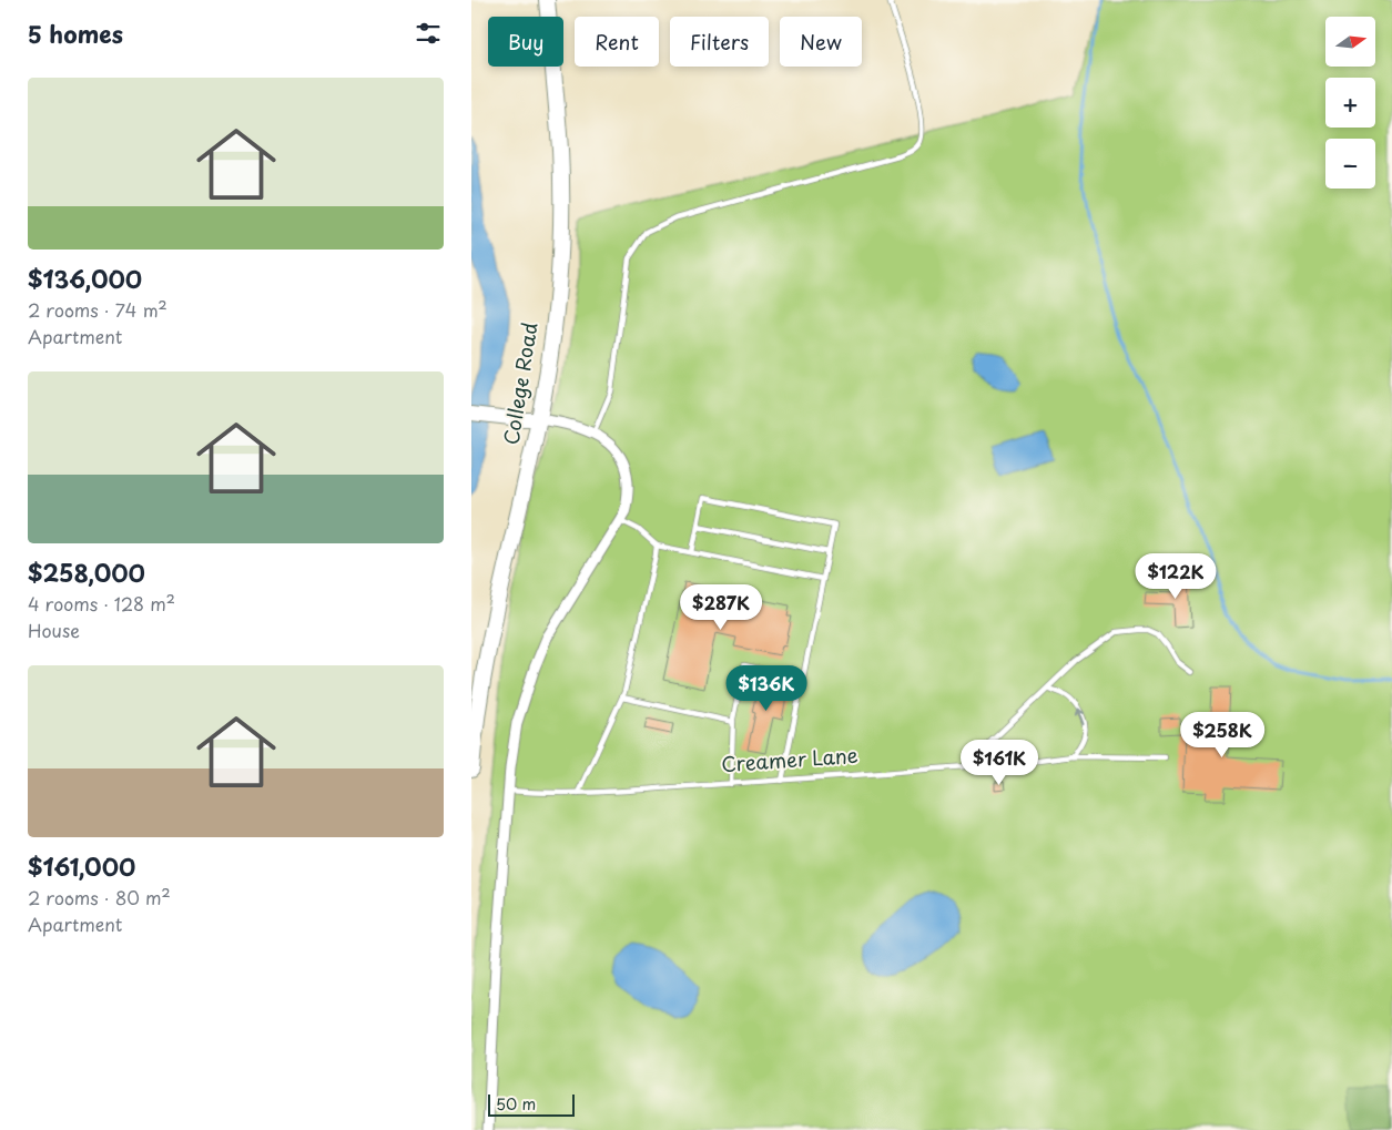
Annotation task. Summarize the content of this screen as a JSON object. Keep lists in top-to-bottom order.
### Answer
{
  "streets": {
    "main road": ["College Road"],
    "lane": ["Creamer Lane"]
  },
  "scale_bar": "50 m",
  "north": "right",
  "page": {
    "heading": "5 homes",
    "map_buttons": ["+", "−"],
    "chip": [
      "Buy",
      "Rent",
      "Filters",
      "New"
    ],
    "list": [
      {
        "name": "$136,000",
        "note": "2 rooms · 74 m² · Apartment"
      },
      {
        "name": "$258,000",
        "note": "4 rooms · 128 m² · House"
      },
      {
        "name": "$161,000",
        "note": "2 rooms · 80 m² · Apartment"
      }
    ],
    "price": [
      "$122K",
      "$287K",
      "$136K",
      "$258K",
      "$161K"
    ],
    "scale": "50 m"
  }
}
